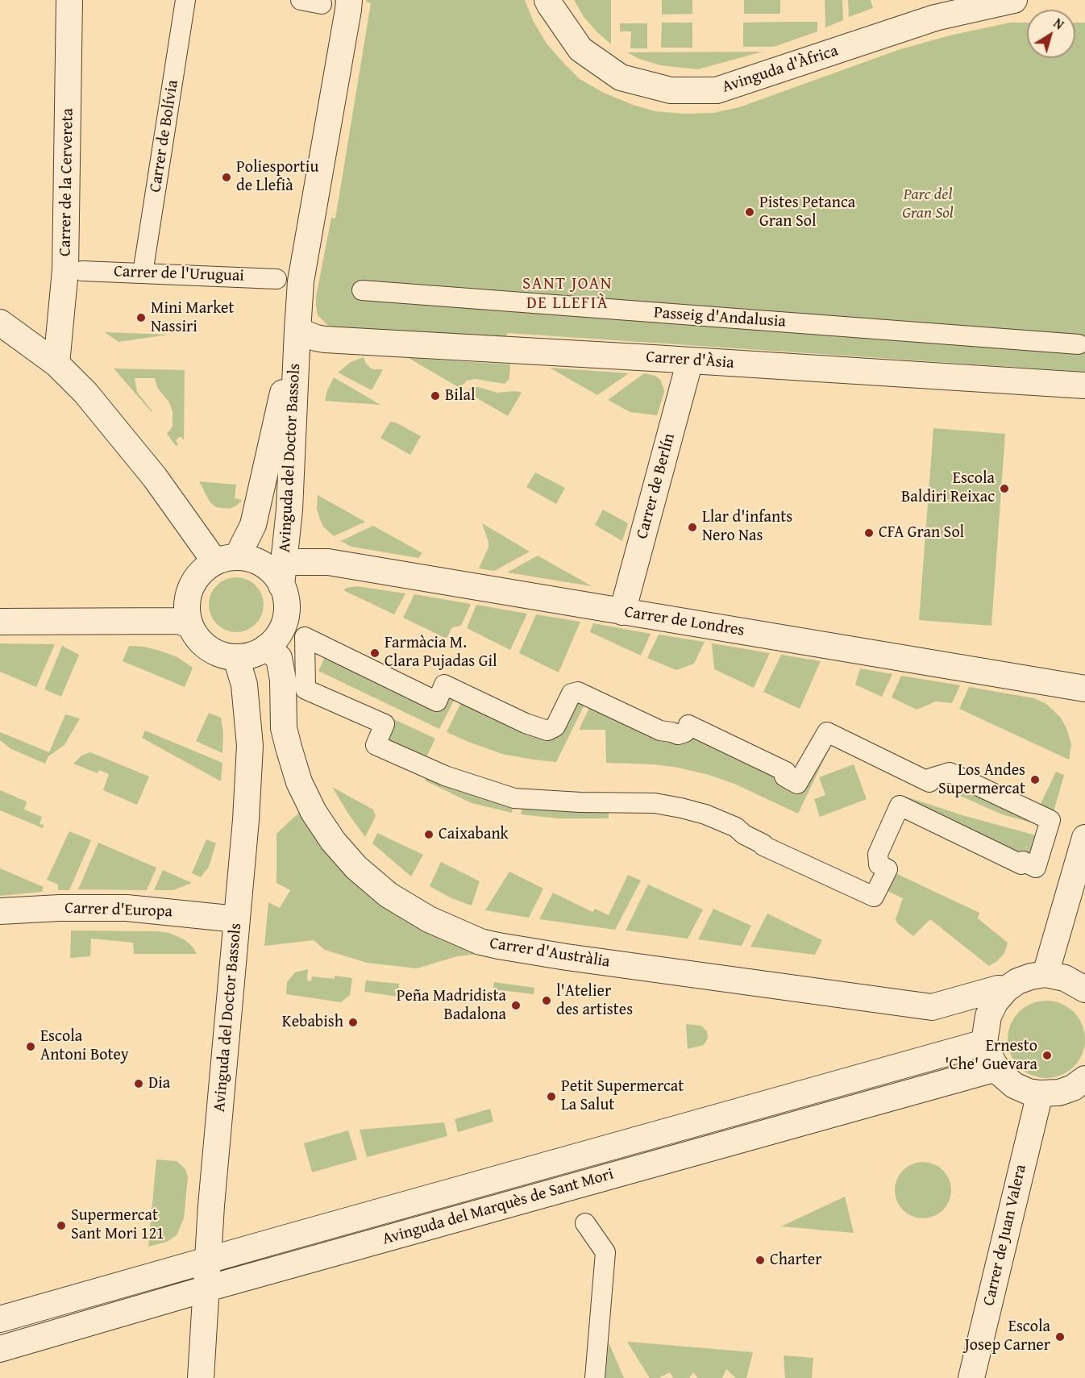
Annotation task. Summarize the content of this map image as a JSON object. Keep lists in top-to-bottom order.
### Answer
{
  "streets": {
    "street": [
      "Avinguda d'Àfrica",
      "Carrer de Bolívia",
      "Carrer de la Cervereta",
      "Carrer de l'Uruguai",
      "Passeig d'Andalusia",
      "Carrer d'Àsia",
      "Avinguda del Doctor Bassols",
      "Carrer de Berlín",
      "Carrer de Londres",
      "Carrer d'Europa",
      "Carrer d'Austràlia",
      "Avinguda del Marquès de Sant Mori",
      "Carrer de Juan Valera"
    ]
  },
  "crossings": [
    ["Carrer de Bolívia", "Carrer de l'Uruguai"],
    ["Carrer d'Àsia", "Avinguda del Doctor Bassols"],
    ["Carrer d'Àsia", "Carrer de Berlín"],
    ["Avinguda del Doctor Bassols", "Carrer de Londres"],
    ["Avinguda del Doctor Bassols", "Carrer d'Europa"],
    ["Avinguda del Doctor Bassols", "Carrer d'Austràlia"],
    ["Avinguda del Doctor Bassols", "Avinguda del Marquès de Sant Mori"],
    ["Carrer de Berlín", "Carrer de Londres"],
    ["Carrer de Londres", "Carrer d'Austràlia"]
  ],
  "districts": ["SANT JOAN DE LLEFIÀ"],
  "parks": ["Parc del Gran Sol"],
  "places": [
    "Poliesportiu de Llefià",
    "Pistes Petanca Gran Sol",
    "Mini Market Nassiri",
    "Bilal",
    "Escola Baldiri Reixac",
    "Llar d'infants Nero Nas",
    "CFA Gran Sol",
    "Farmàcia M. Clara Pujadas Gil",
    "Los Andes Supermercat",
    "Caixabank",
    "l'Atelier des artistes",
    "Peña Madridista Badalona",
    "Kebabish",
    "Escola Antoni Botey",
    "Ernesto 'Che' Guevara",
    "Dia",
    "Petit Supermercat La Salut",
    "Supermercat Sant Mori 121",
    "Charter",
    "Escola Josep Carner"
  ],
  "north": "top right"
}
